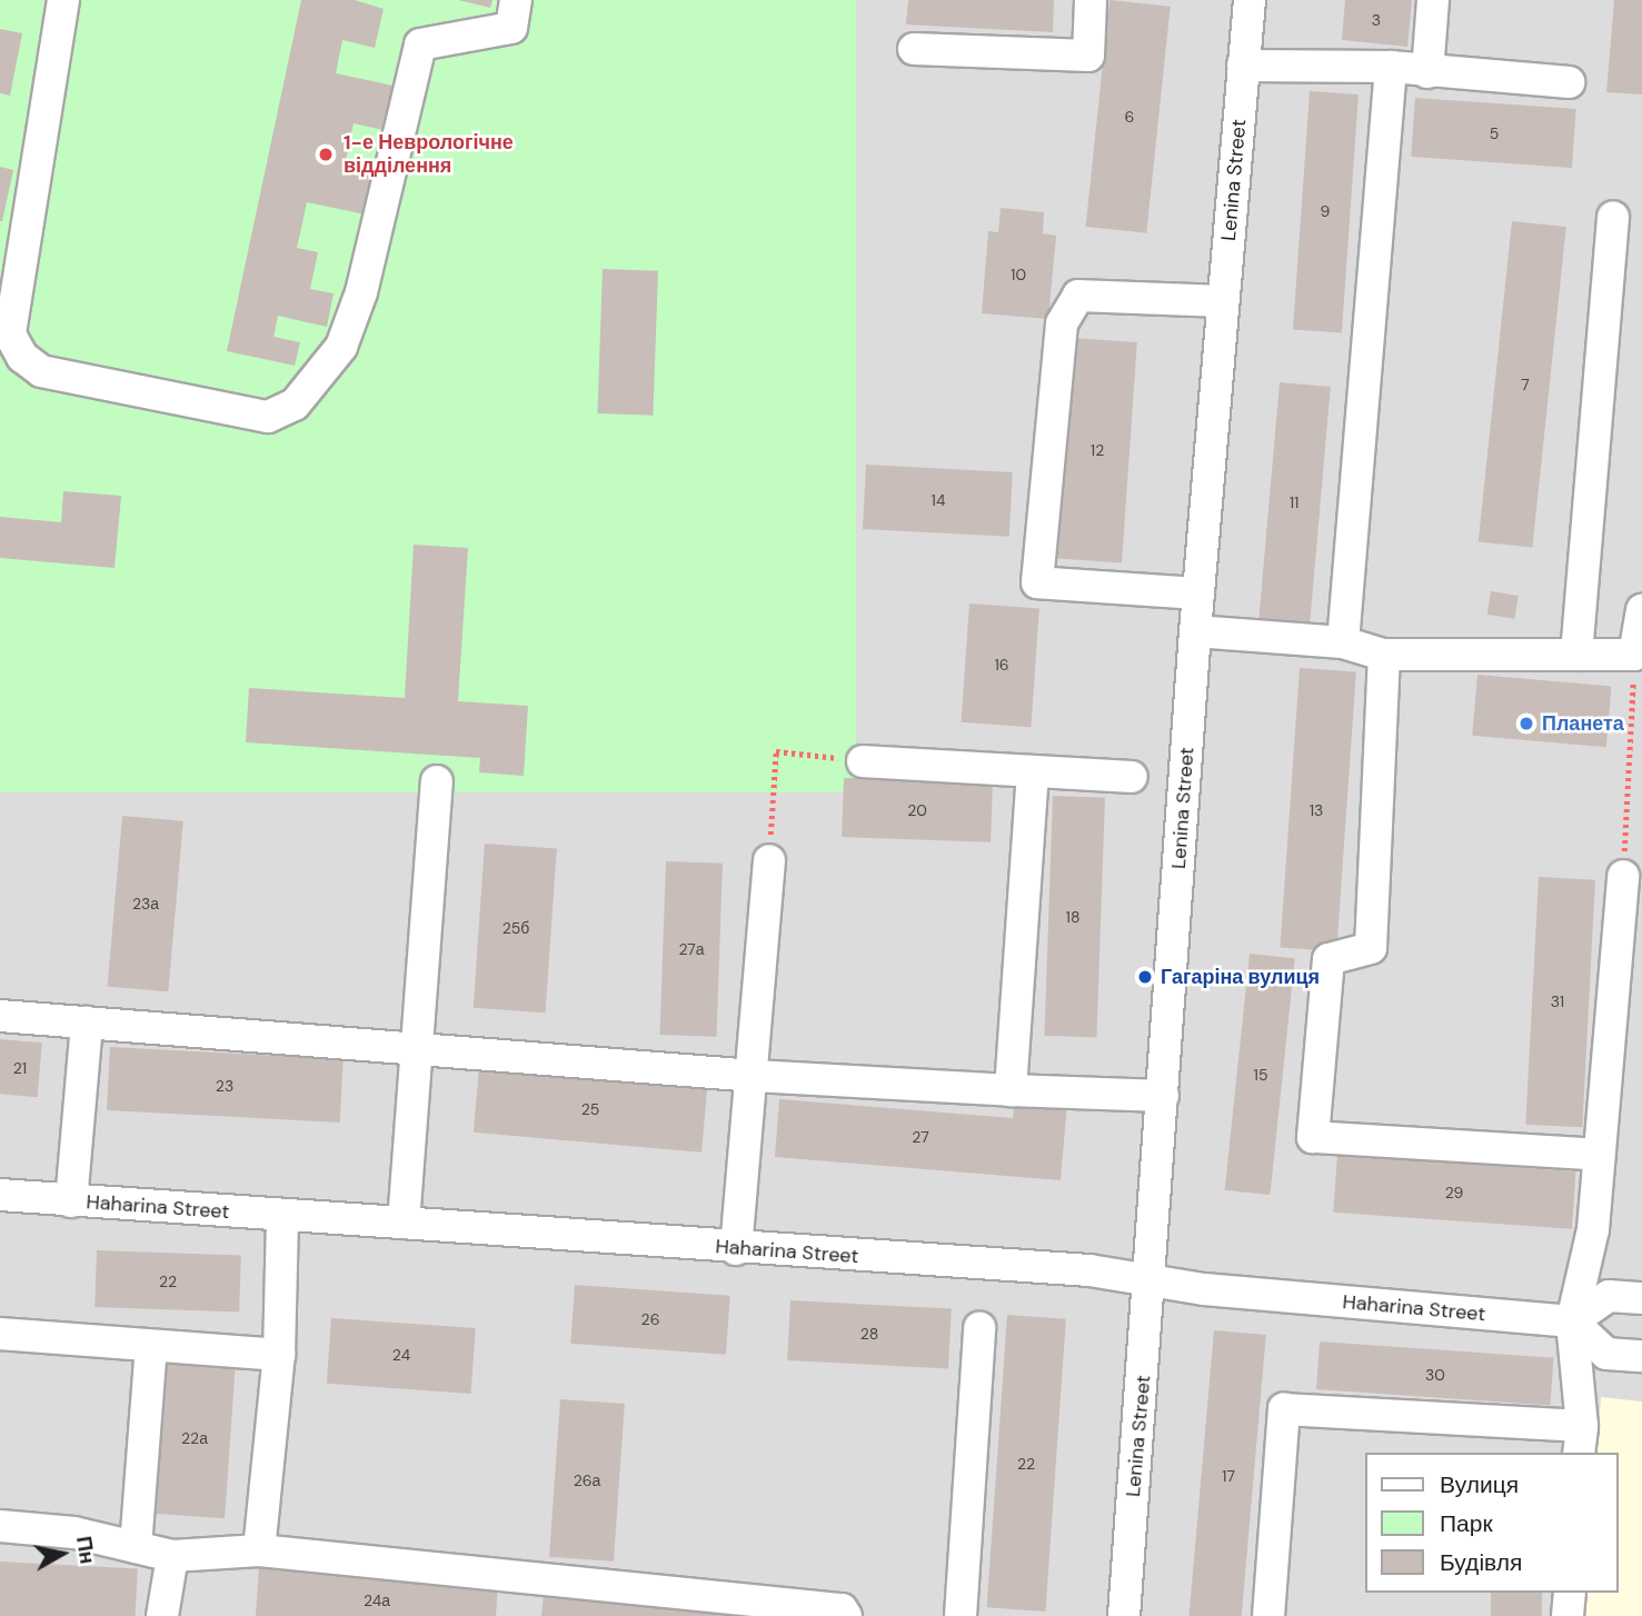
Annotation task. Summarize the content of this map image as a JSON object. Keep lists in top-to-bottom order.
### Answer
{
  "streets": {
    "street": ["Lenina Street", "Haharina Street"]
  },
  "crossings": [
    ["Lenina Street", "Haharina Street"]
  ],
  "places": ["1-е Неврологічне відділення", "Планета", "Гагаріна вулиця"],
  "house_numbers": [
    "3",
    "6",
    "5",
    "9",
    "10",
    "7",
    "12",
    "14",
    "11",
    "16",
    "20",
    "13",
    "23а",
    "18",
    "25б",
    "27а",
    "31",
    "21",
    "15",
    "23",
    "25",
    "27",
    "29",
    "22",
    "26",
    "28",
    "24",
    "30",
    "22а",
    "22",
    "17",
    "26а",
    "24а"
  ],
  "legend": ["Вулиця", "Парк", "Будівля"],
  "north": "right"
}
